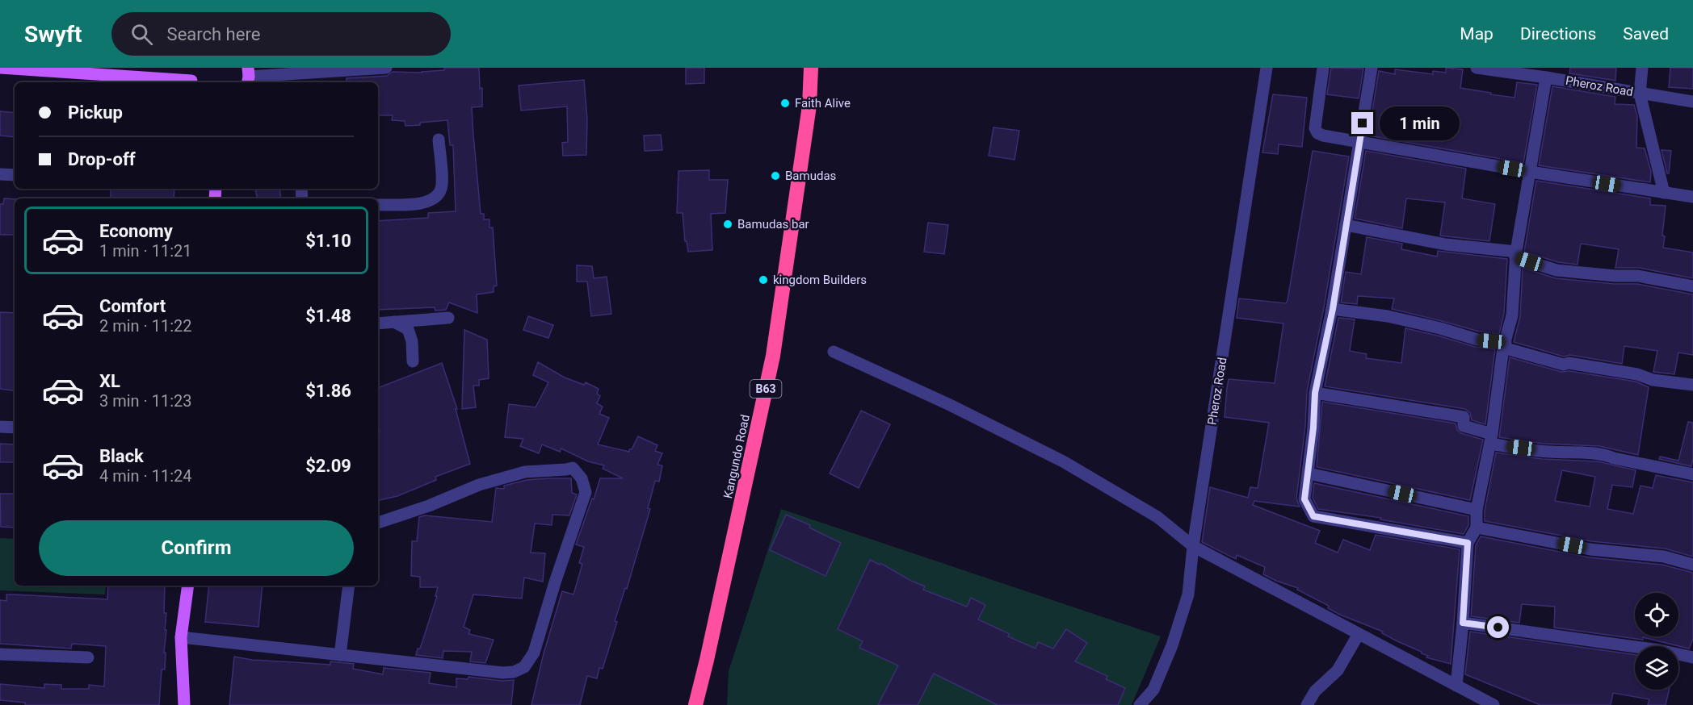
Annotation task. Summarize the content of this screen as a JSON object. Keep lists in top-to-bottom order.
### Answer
{
  "streets": {
    "highway": ["B63", "Kangundo Road"],
    "street": ["Pheroz Road"]
  },
  "places": [
    "Faith Alive",
    "Bamudas",
    "Bamudas bar",
    "kingdom Builders"
  ],
  "page": {
    "header": "Swyft",
    "search": "Search here",
    "nav": ["Map", "Directions", "Saved"],
    "banner": ["Pickup", "Drop-off"],
    "bubble": "1 min",
    "list": [
      {
        "name": "Economy",
        "note": "1 min · 11:21",
        "value": "$1.10"
      },
      {
        "name": "Comfort",
        "note": "2 min · 11:22",
        "value": "$1.48"
      },
      {
        "name": "XL",
        "note": "3 min · 11:23",
        "value": "$1.86"
      },
      {
        "name": "Black",
        "note": "4 min · 11:24",
        "value": "$2.09"
      }
    ],
    "buttons": "Confirm"
  }
}
